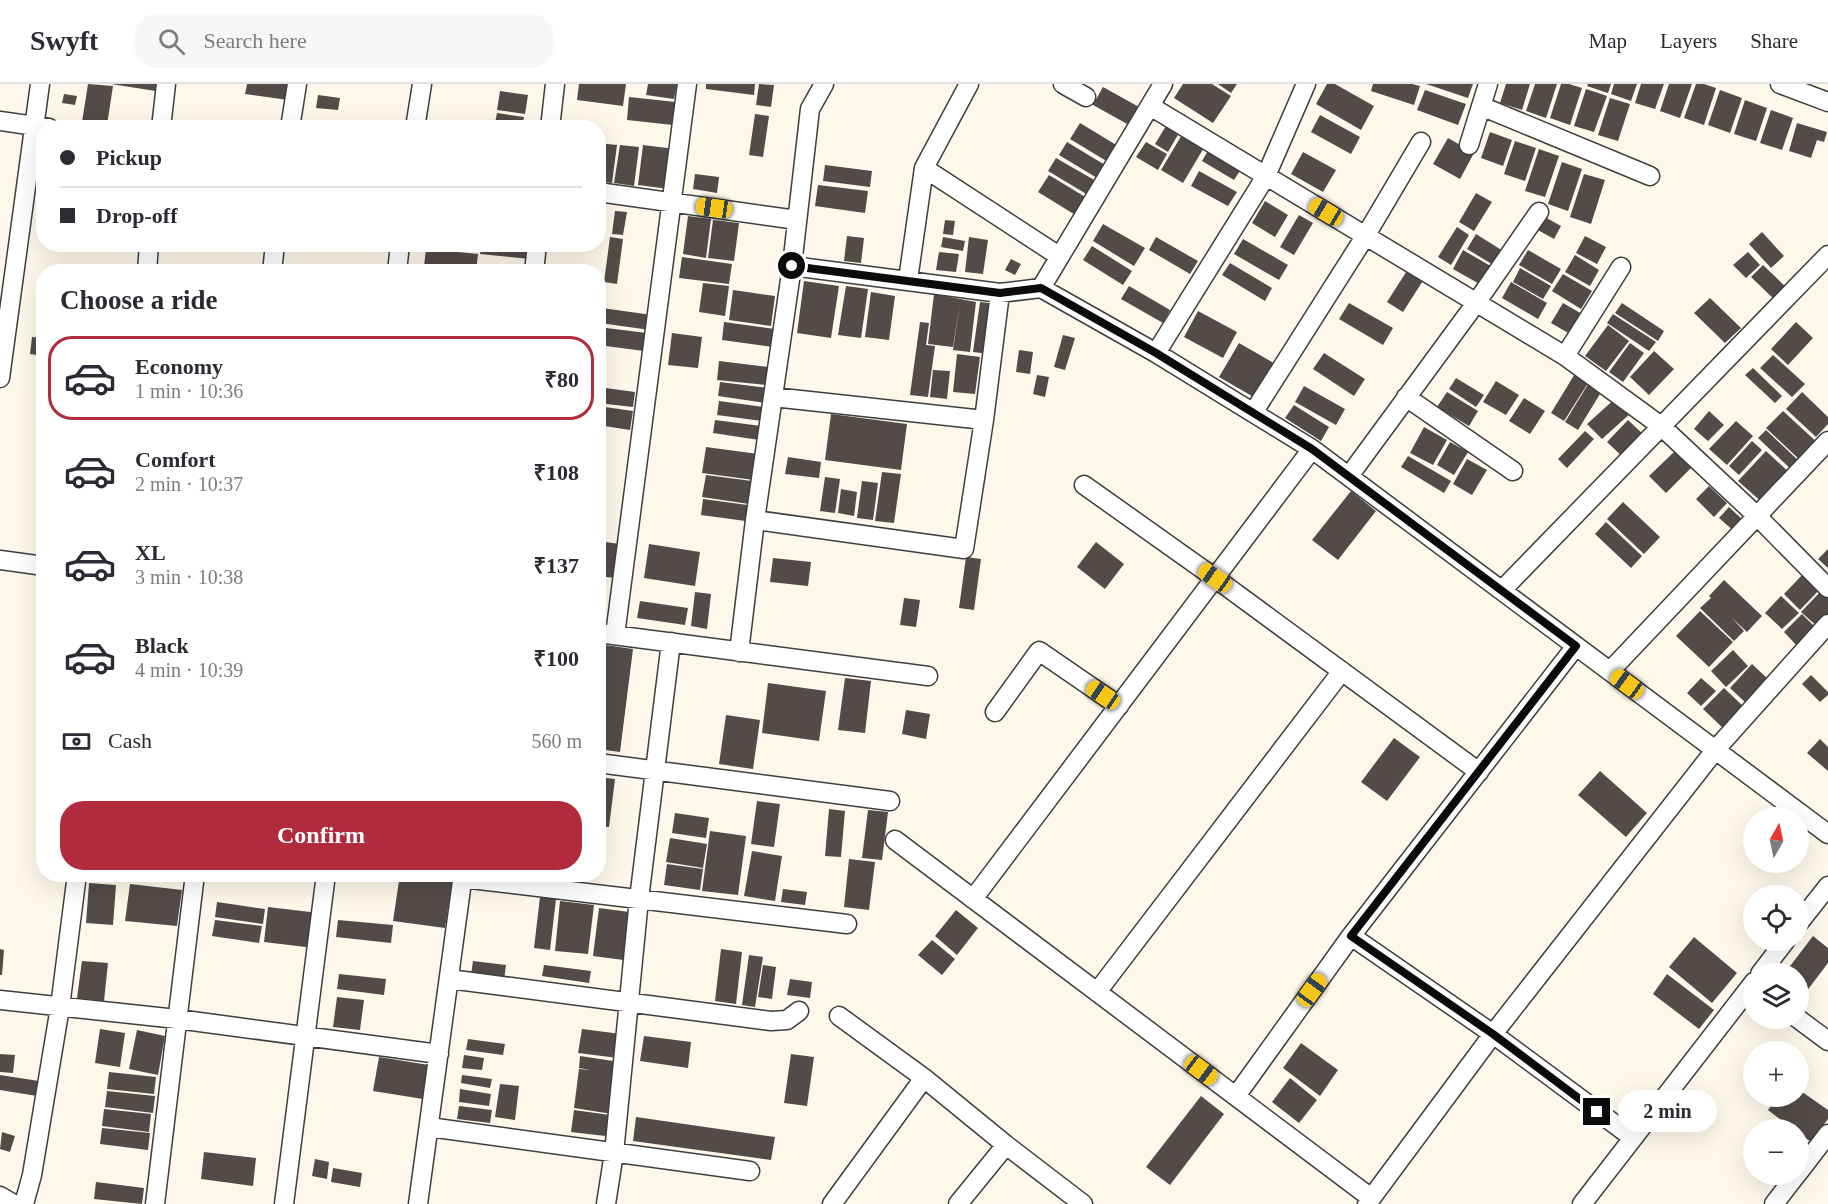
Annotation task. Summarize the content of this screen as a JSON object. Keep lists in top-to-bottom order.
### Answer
{
  "north": "top",
  "page": {
    "header": "Swyft",
    "search": "Search here",
    "nav": ["Map", "Layers", "Share"],
    "banner": ["Pickup", "Drop-off"],
    "heading": "Choose a ride",
    "list": [
      {
        "name": "Economy",
        "note": "1 min · 10:36",
        "value": "₹80"
      },
      {
        "name": "Comfort",
        "note": "2 min · 10:37",
        "value": "₹108"
      },
      {
        "name": "XL",
        "note": "3 min · 10:38",
        "value": "₹137"
      },
      {
        "name": "Black",
        "note": "4 min · 10:39",
        "value": "₹100"
      }
    ],
    "pay": ["Cash", "560 m"],
    "buttons": "Confirm",
    "map_buttons": ["+", "−"],
    "bubble": "2 min"
  }
}
